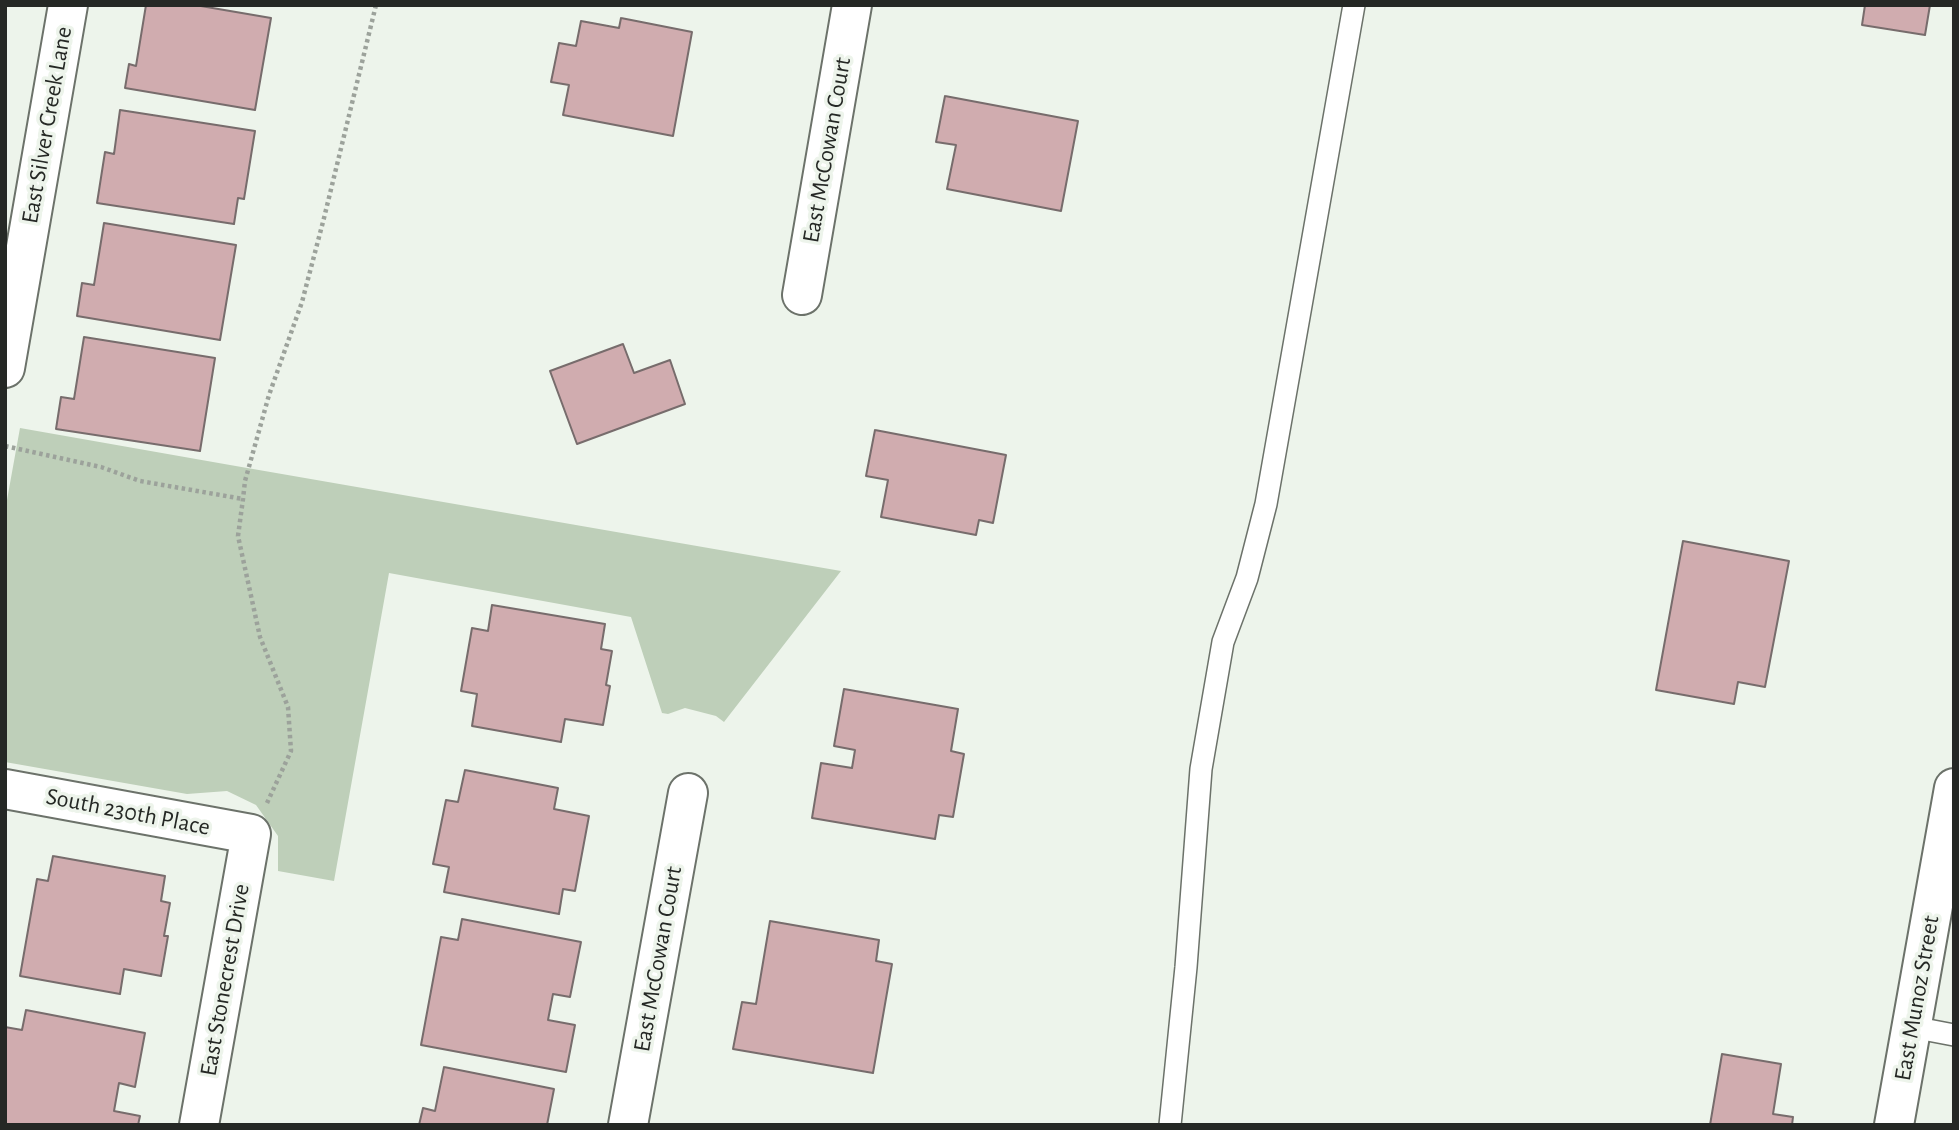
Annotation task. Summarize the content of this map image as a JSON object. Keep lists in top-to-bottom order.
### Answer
{
  "streets": {
    "street": [
      "East Silver Creek Lane",
      "East McCowan Court",
      "South 230th Place",
      "East Stonecrest Drive",
      "East Munoz Street"
    ]
  },
  "crossings": [
    ["South 230th Place", "East Stonecrest Drive"]
  ]
}
